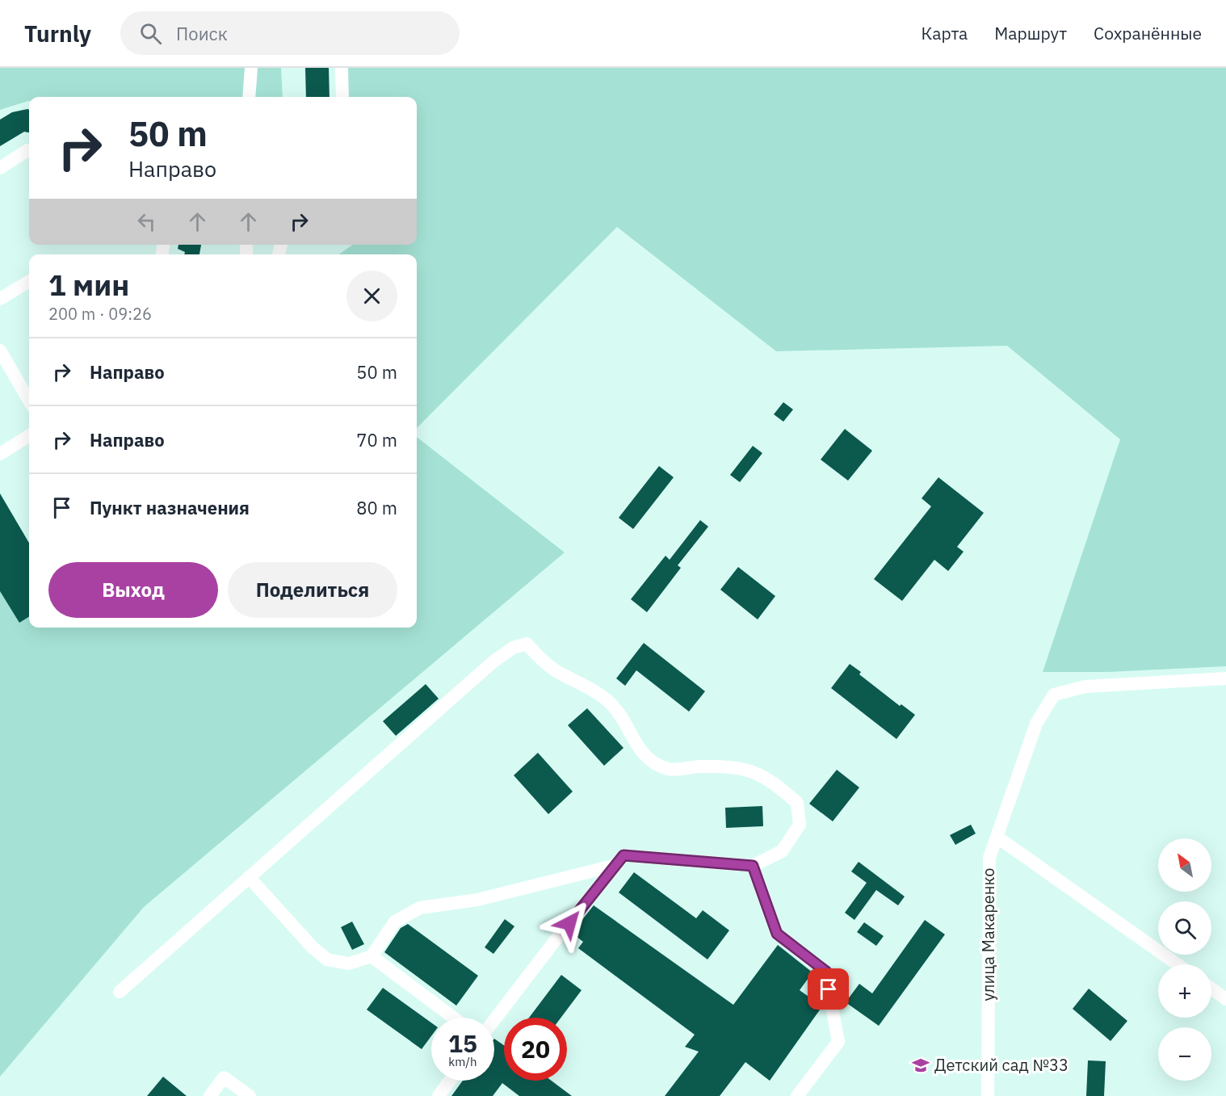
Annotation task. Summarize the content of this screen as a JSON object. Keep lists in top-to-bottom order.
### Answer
{
  "streets": {
    "street": ["улица Макаренко"]
  },
  "places": {
    "school or university": ["Детский сад №33"]
  },
  "north": "top left",
  "page": {
    "header": "Turnly",
    "search": "Поиск",
    "nav": ["Карта", "Маршрут", "Сохранённые"],
    "turn": ["50 m", "Направо"],
    "heading": ["1 мин", "200 m · 09:26"],
    "list": [
      {
        "name": "Направо",
        "value": "50 m"
      },
      {
        "name": "Направо",
        "value": "70 m"
      },
      {
        "name": "Пункт назначения",
        "value": "80 m"
      }
    ],
    "buttons": ["Выход", "Поделиться"],
    "map_buttons": ["+", "−"],
    "speed": "15 km/h",
    "limit": "20"
  }
}
